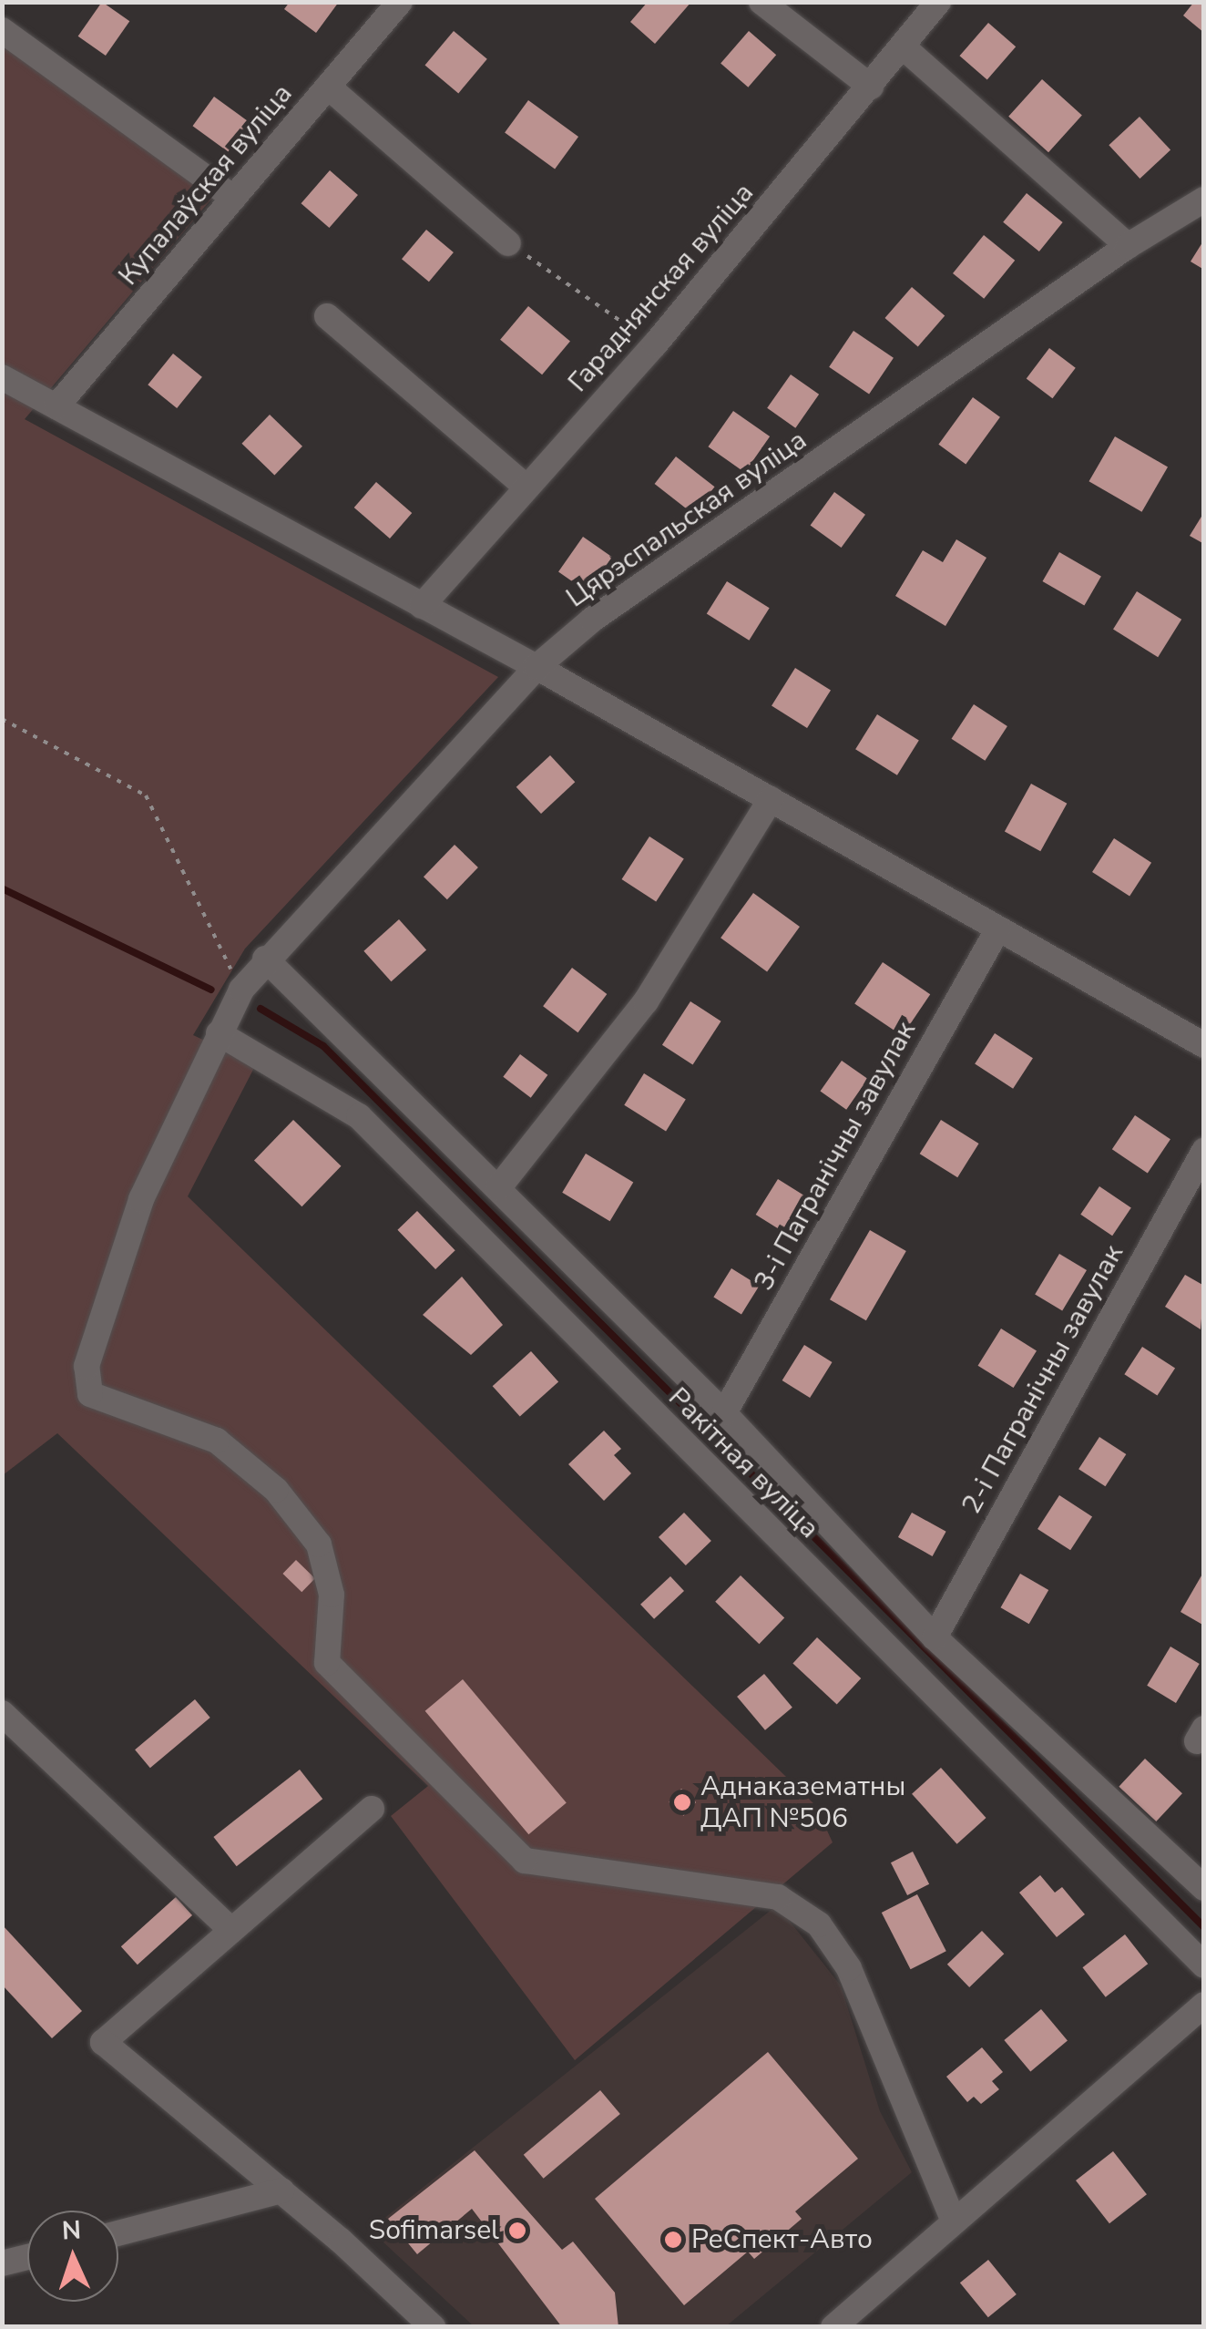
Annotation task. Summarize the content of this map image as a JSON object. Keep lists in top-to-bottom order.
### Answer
{
  "streets": {
    "street": [
      "Купалаўская вуліца",
      "Гараднянская вуліца",
      "Цярэспальская вуліца",
      "3-і Пагранічны завулак",
      "2-і Пагранічны завулак",
      "Ракітная вуліца"
    ]
  },
  "crossings": [
    ["Цярэспальская вуліца", "Ракітная вуліца"],
    ["3-і Пагранічны завулак", "Ракітная вуліца"],
    ["2-і Пагранічны завулак", "Ракітная вуліца"]
  ],
  "places": ["Аднаказематны ДАП №506", "Sofimarsel", "РеСпект-Авто"],
  "north": "top"
}
